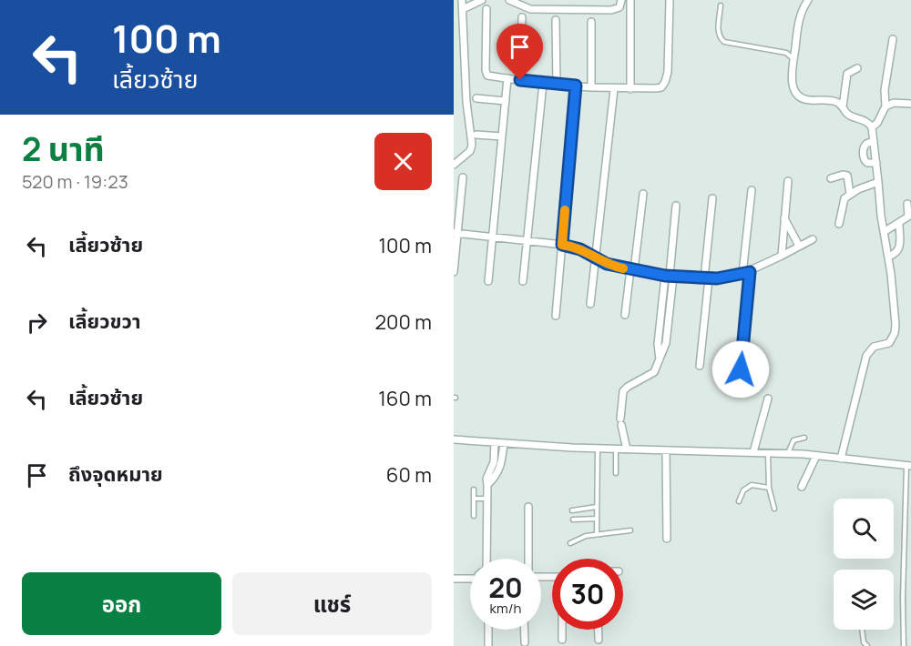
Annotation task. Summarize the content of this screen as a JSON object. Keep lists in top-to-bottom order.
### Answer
{
  "page": {
    "turn": ["100 m", "เลี้ยวซ้าย"],
    "heading": ["2 นาที", "520 m · 19:23"],
    "list": [
      {
        "name": "เลี้ยวซ้าย",
        "value": "100 m"
      },
      {
        "name": "เลี้ยวขวา",
        "value": "200 m"
      },
      {
        "name": "เลี้ยวซ้าย",
        "value": "160 m"
      },
      {
        "name": "ถึงจุดหมาย",
        "value": "60 m"
      }
    ],
    "speed": "20 km/h",
    "limit": "30",
    "buttons": ["ออก", "แชร์"]
  }
}
